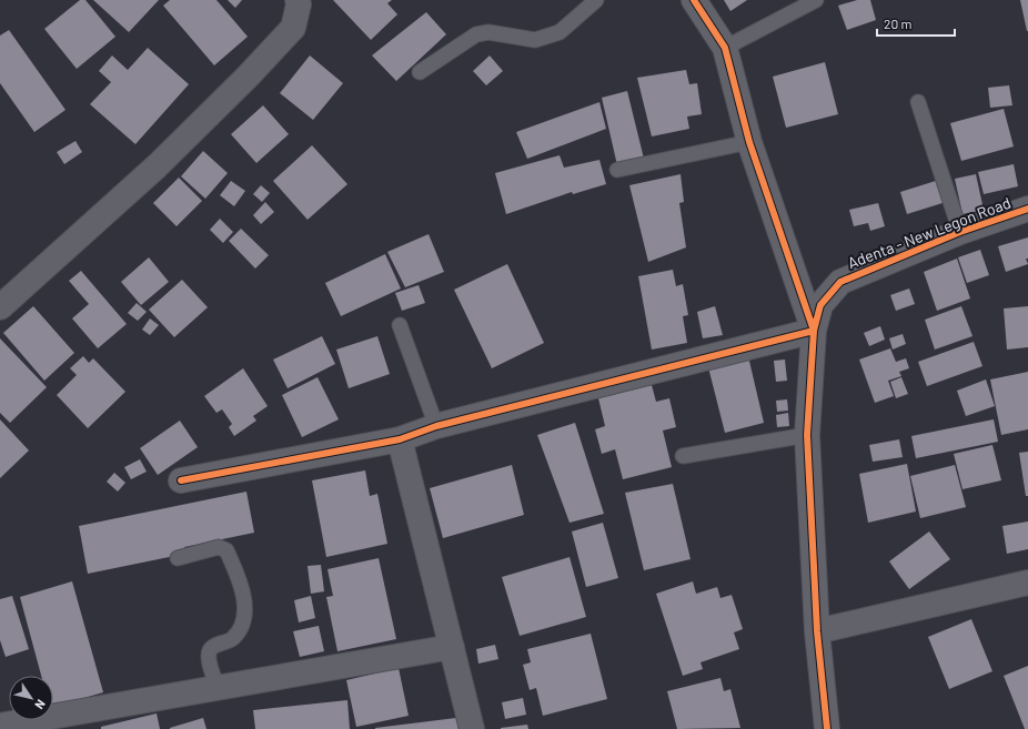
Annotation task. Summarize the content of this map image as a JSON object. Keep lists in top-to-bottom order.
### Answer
{
  "streets": {
    "street": ["Adenta - New Legon Road"]
  },
  "scale_bar": "20 m",
  "north": "bottom right"
}
